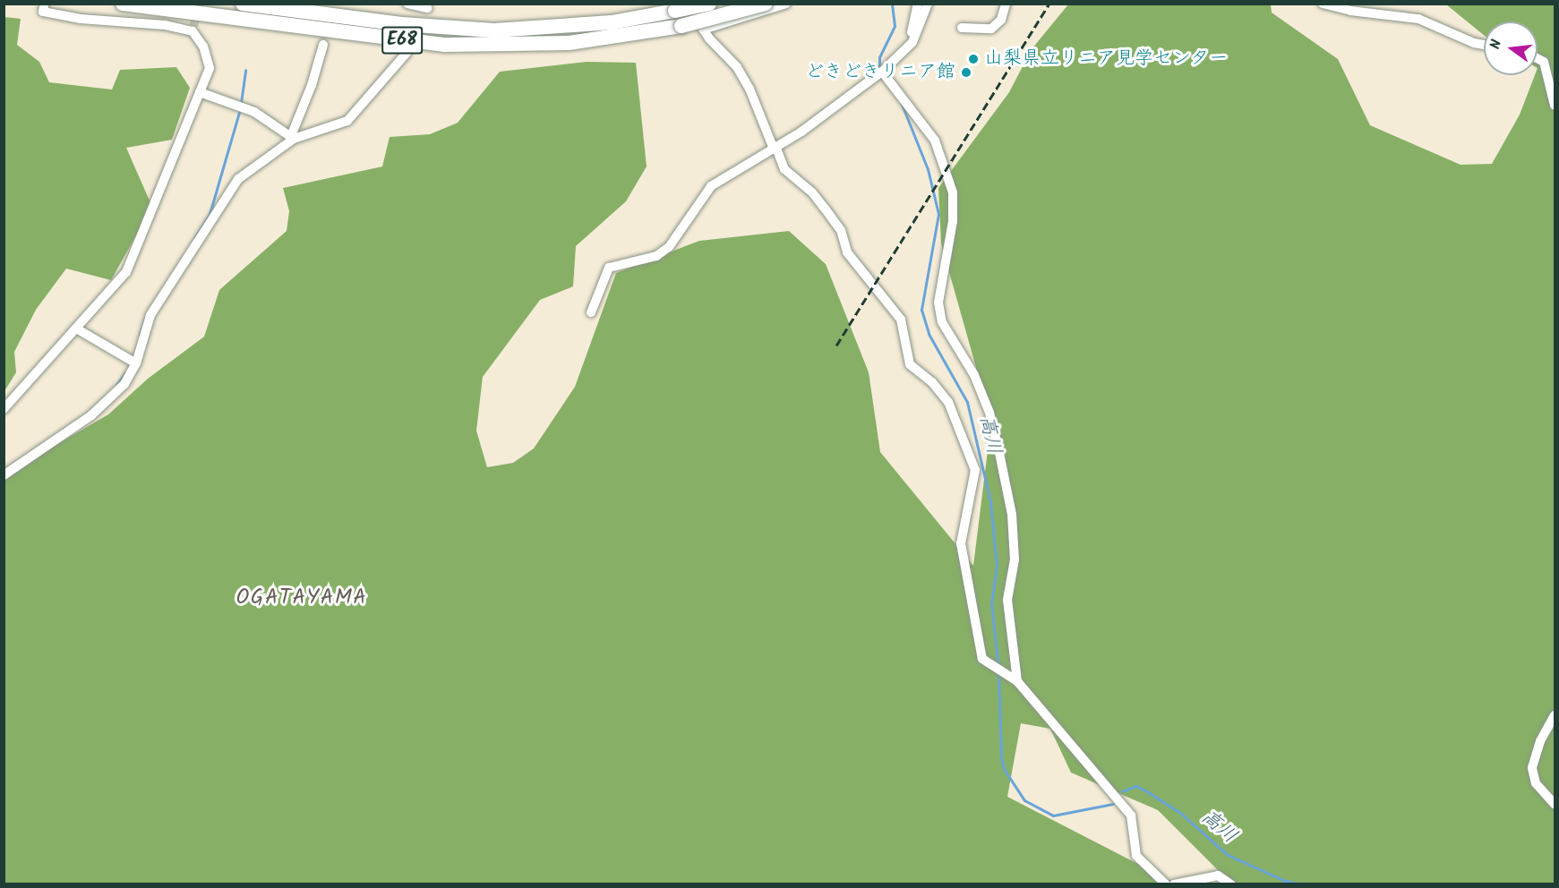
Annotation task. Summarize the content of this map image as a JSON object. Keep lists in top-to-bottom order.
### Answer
{
  "streets": {
    "highway": ["E68"]
  },
  "districts": ["OGATAYAMA"],
  "water": ["高川"],
  "places": ["山梨県立リニア見学センター", "どきどきリニア館"],
  "north": "left"
}
